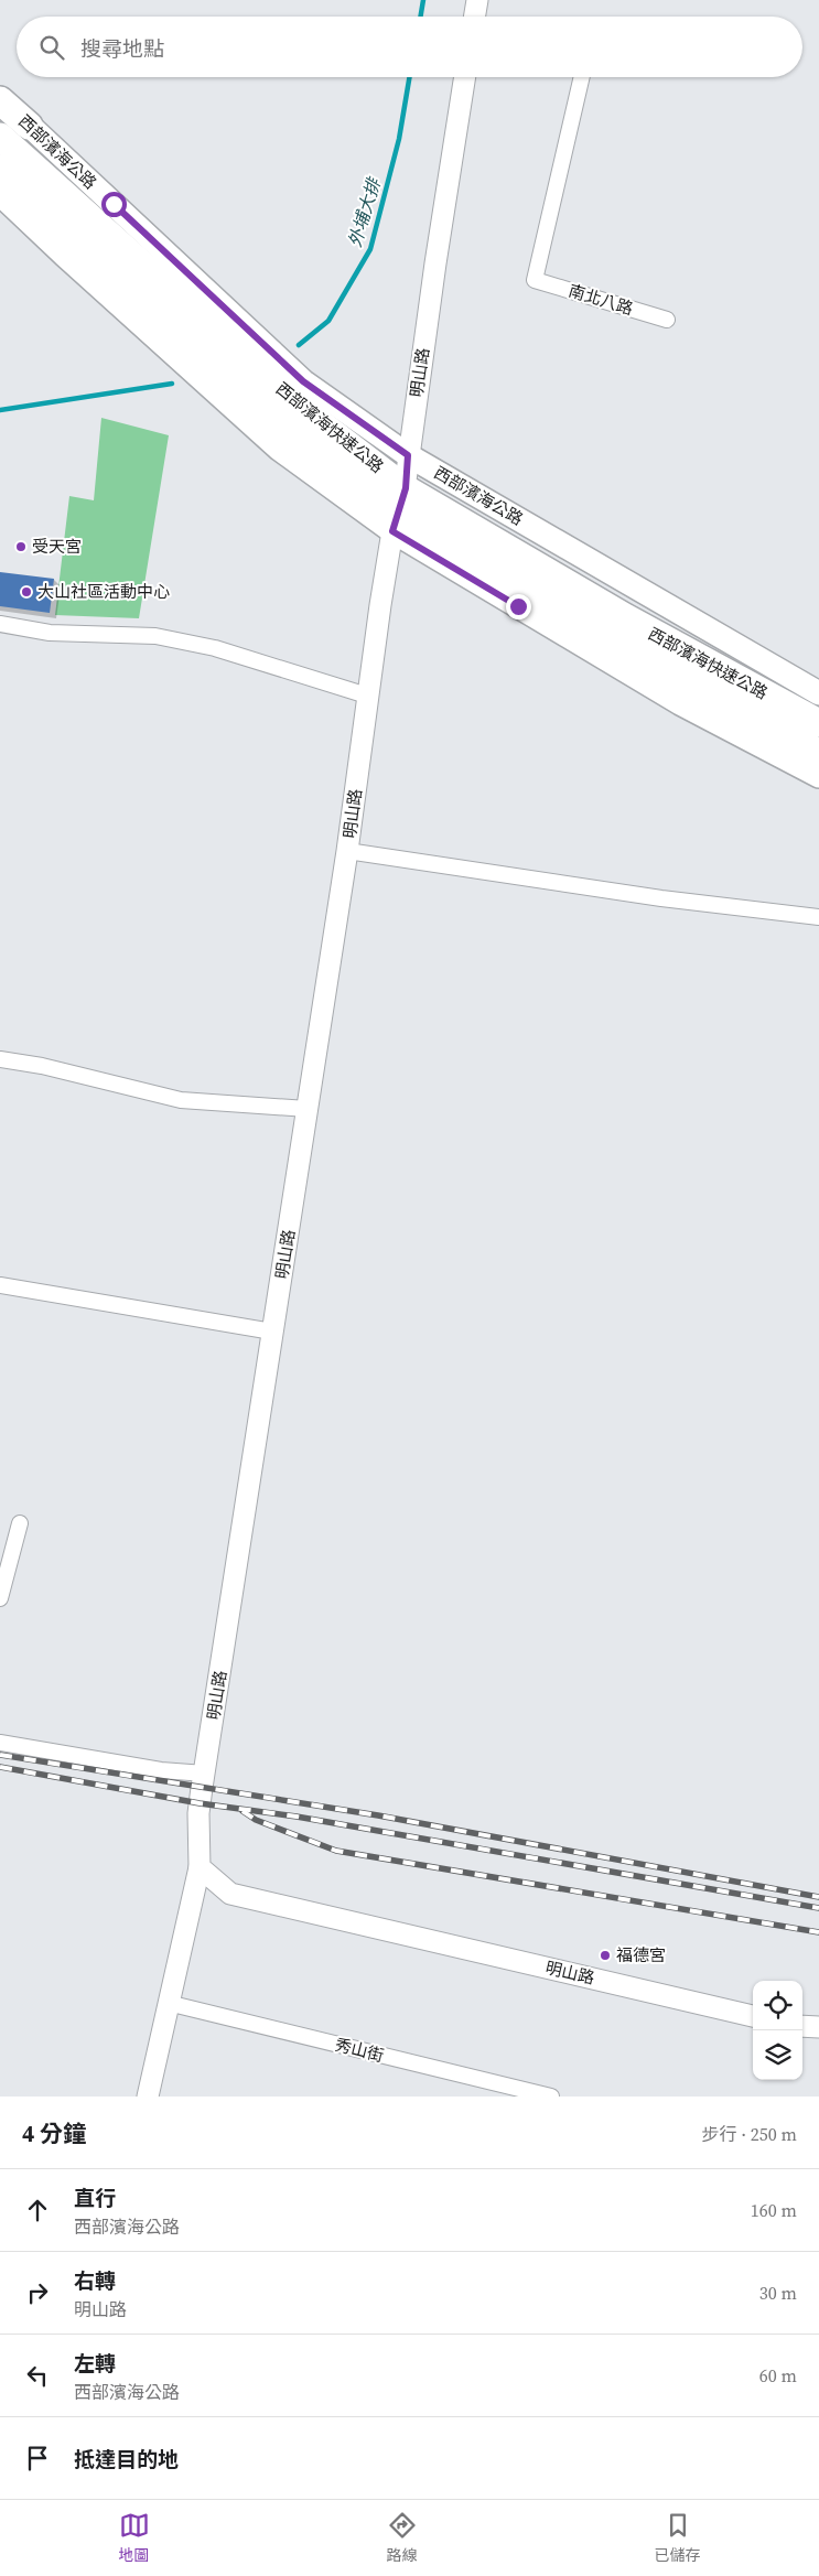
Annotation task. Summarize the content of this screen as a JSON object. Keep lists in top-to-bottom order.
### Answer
{
  "streets": {
    "highway": ["西部濱海快速公路"],
    "main road": ["西部濱海公路"],
    "street": ["南北八路", "明山路", "秀山街"]
  },
  "crossings": [
    ["西部濱海公路", "明山路"],
    ["明山路", "西部濱海快速公路"]
  ],
  "water": ["外埔大排"],
  "places": ["受天宮", "大山社區活動中心", "福德宮"],
  "page": {
    "search": "搜尋地點",
    "heading": ["4 分鐘", "步行 · 250 m"],
    "list": [
      ["直行", "西部濱海公路", "160 m"],
      ["右轉", "明山路", "30 m"],
      ["左轉", "西部濱海公路", "60 m"],
      "抵達目的地"
    ],
    "nav": ["地圖", "路線", "已儲存"]
  }
}
